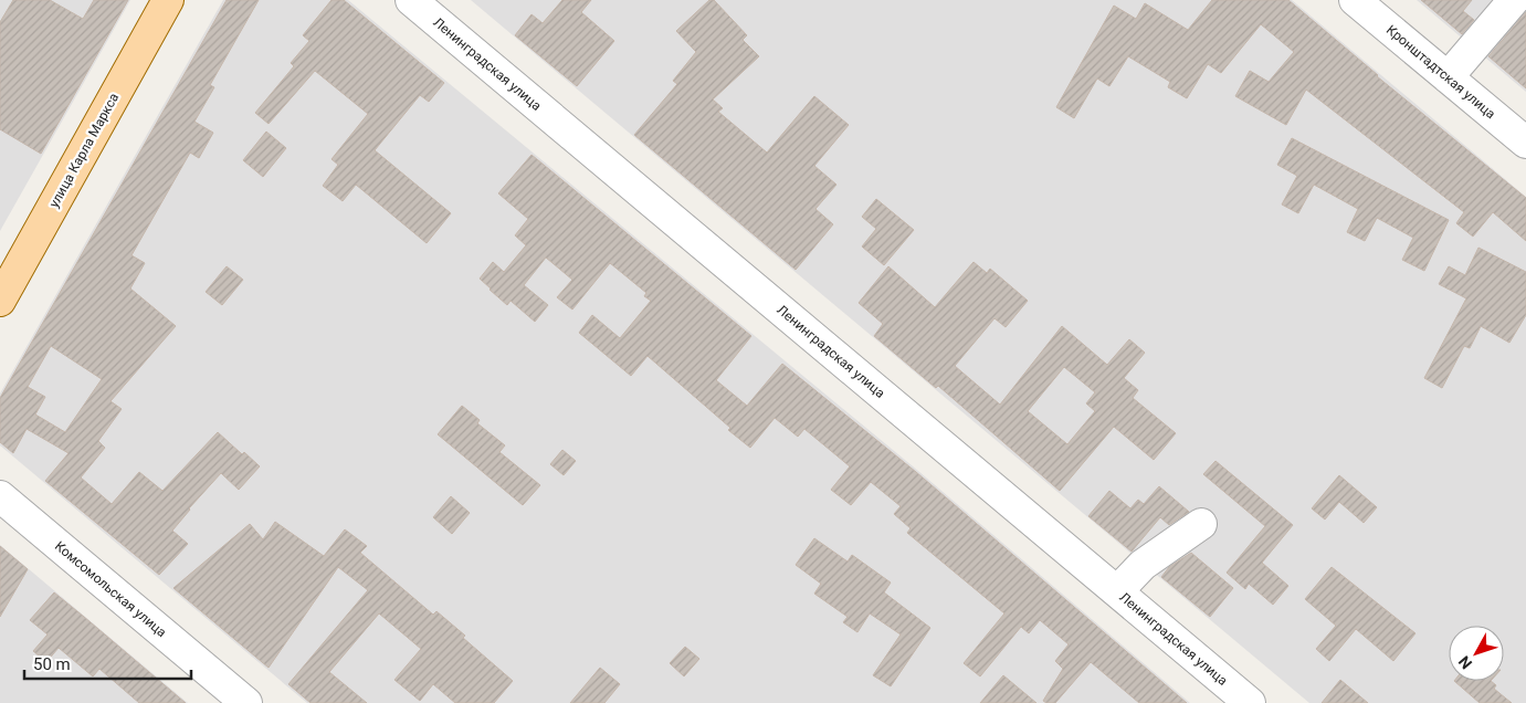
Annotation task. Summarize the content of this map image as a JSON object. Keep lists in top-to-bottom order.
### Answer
{
  "streets": {
    "main road": ["улица Карла Маркса"],
    "street": ["Ленинградская улица", "Кронштадтская улица", "Комсомольская улица"]
  },
  "scale_bar": "50 m",
  "north": "bottom left"
}
